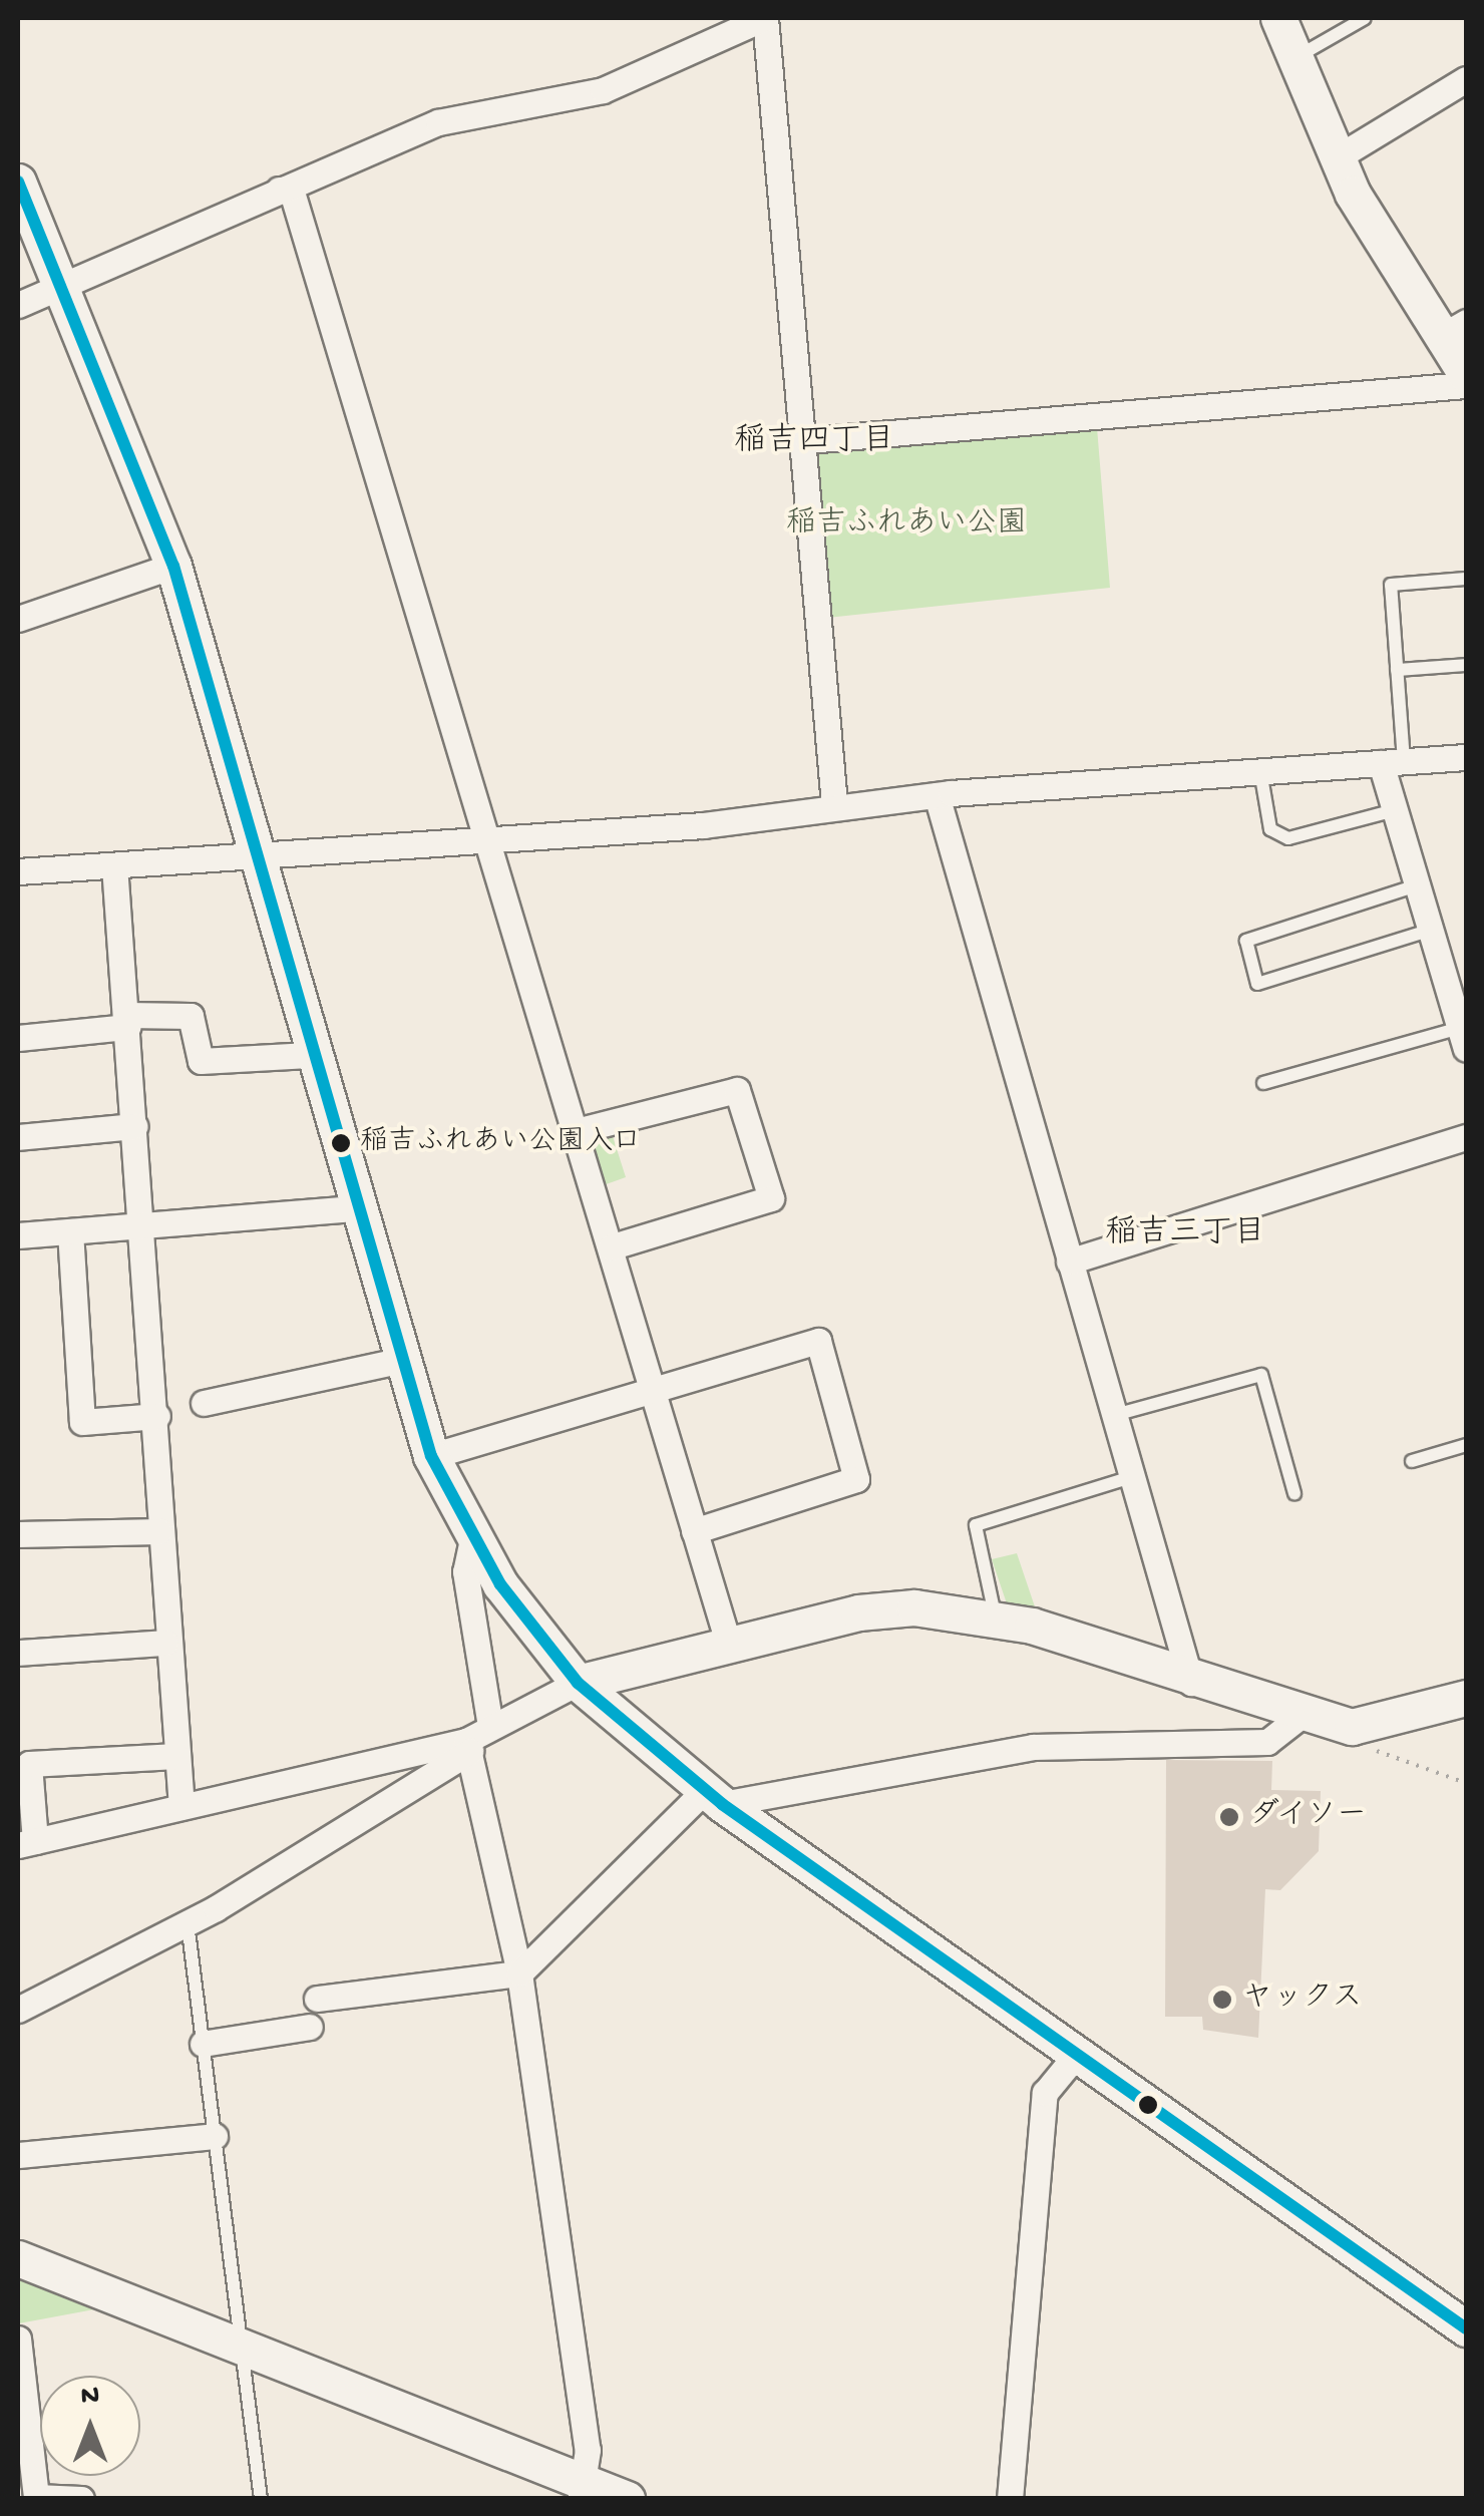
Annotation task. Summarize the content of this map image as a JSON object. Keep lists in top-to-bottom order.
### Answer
{
  "districts": ["稲吉四丁目", "稲吉三丁目"],
  "parks": ["稲吉ふれあい公園"],
  "places": ["稲吉ふれあい公園入口", "ダイソー", "ヤックス"],
  "north": "top"
}
